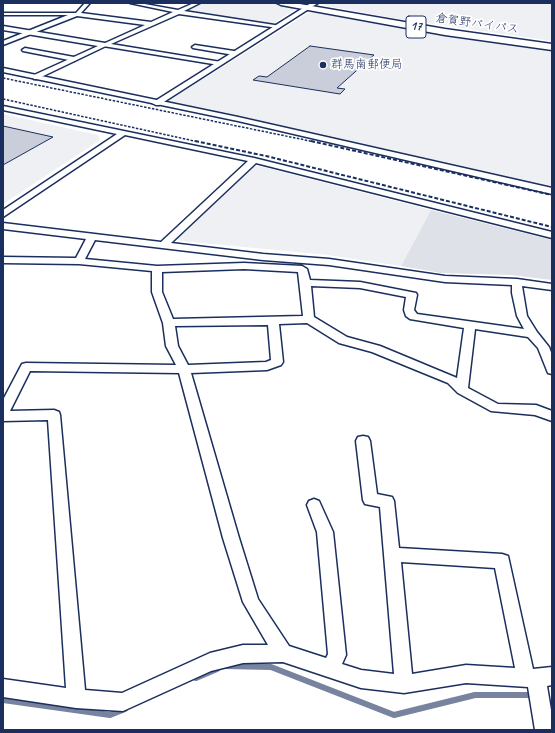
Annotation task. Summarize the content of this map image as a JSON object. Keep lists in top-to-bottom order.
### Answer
{
  "streets": {
    "highway": ["倉賀野バイパス", "17"]
  },
  "places": ["群馬南郵便局"]
}
